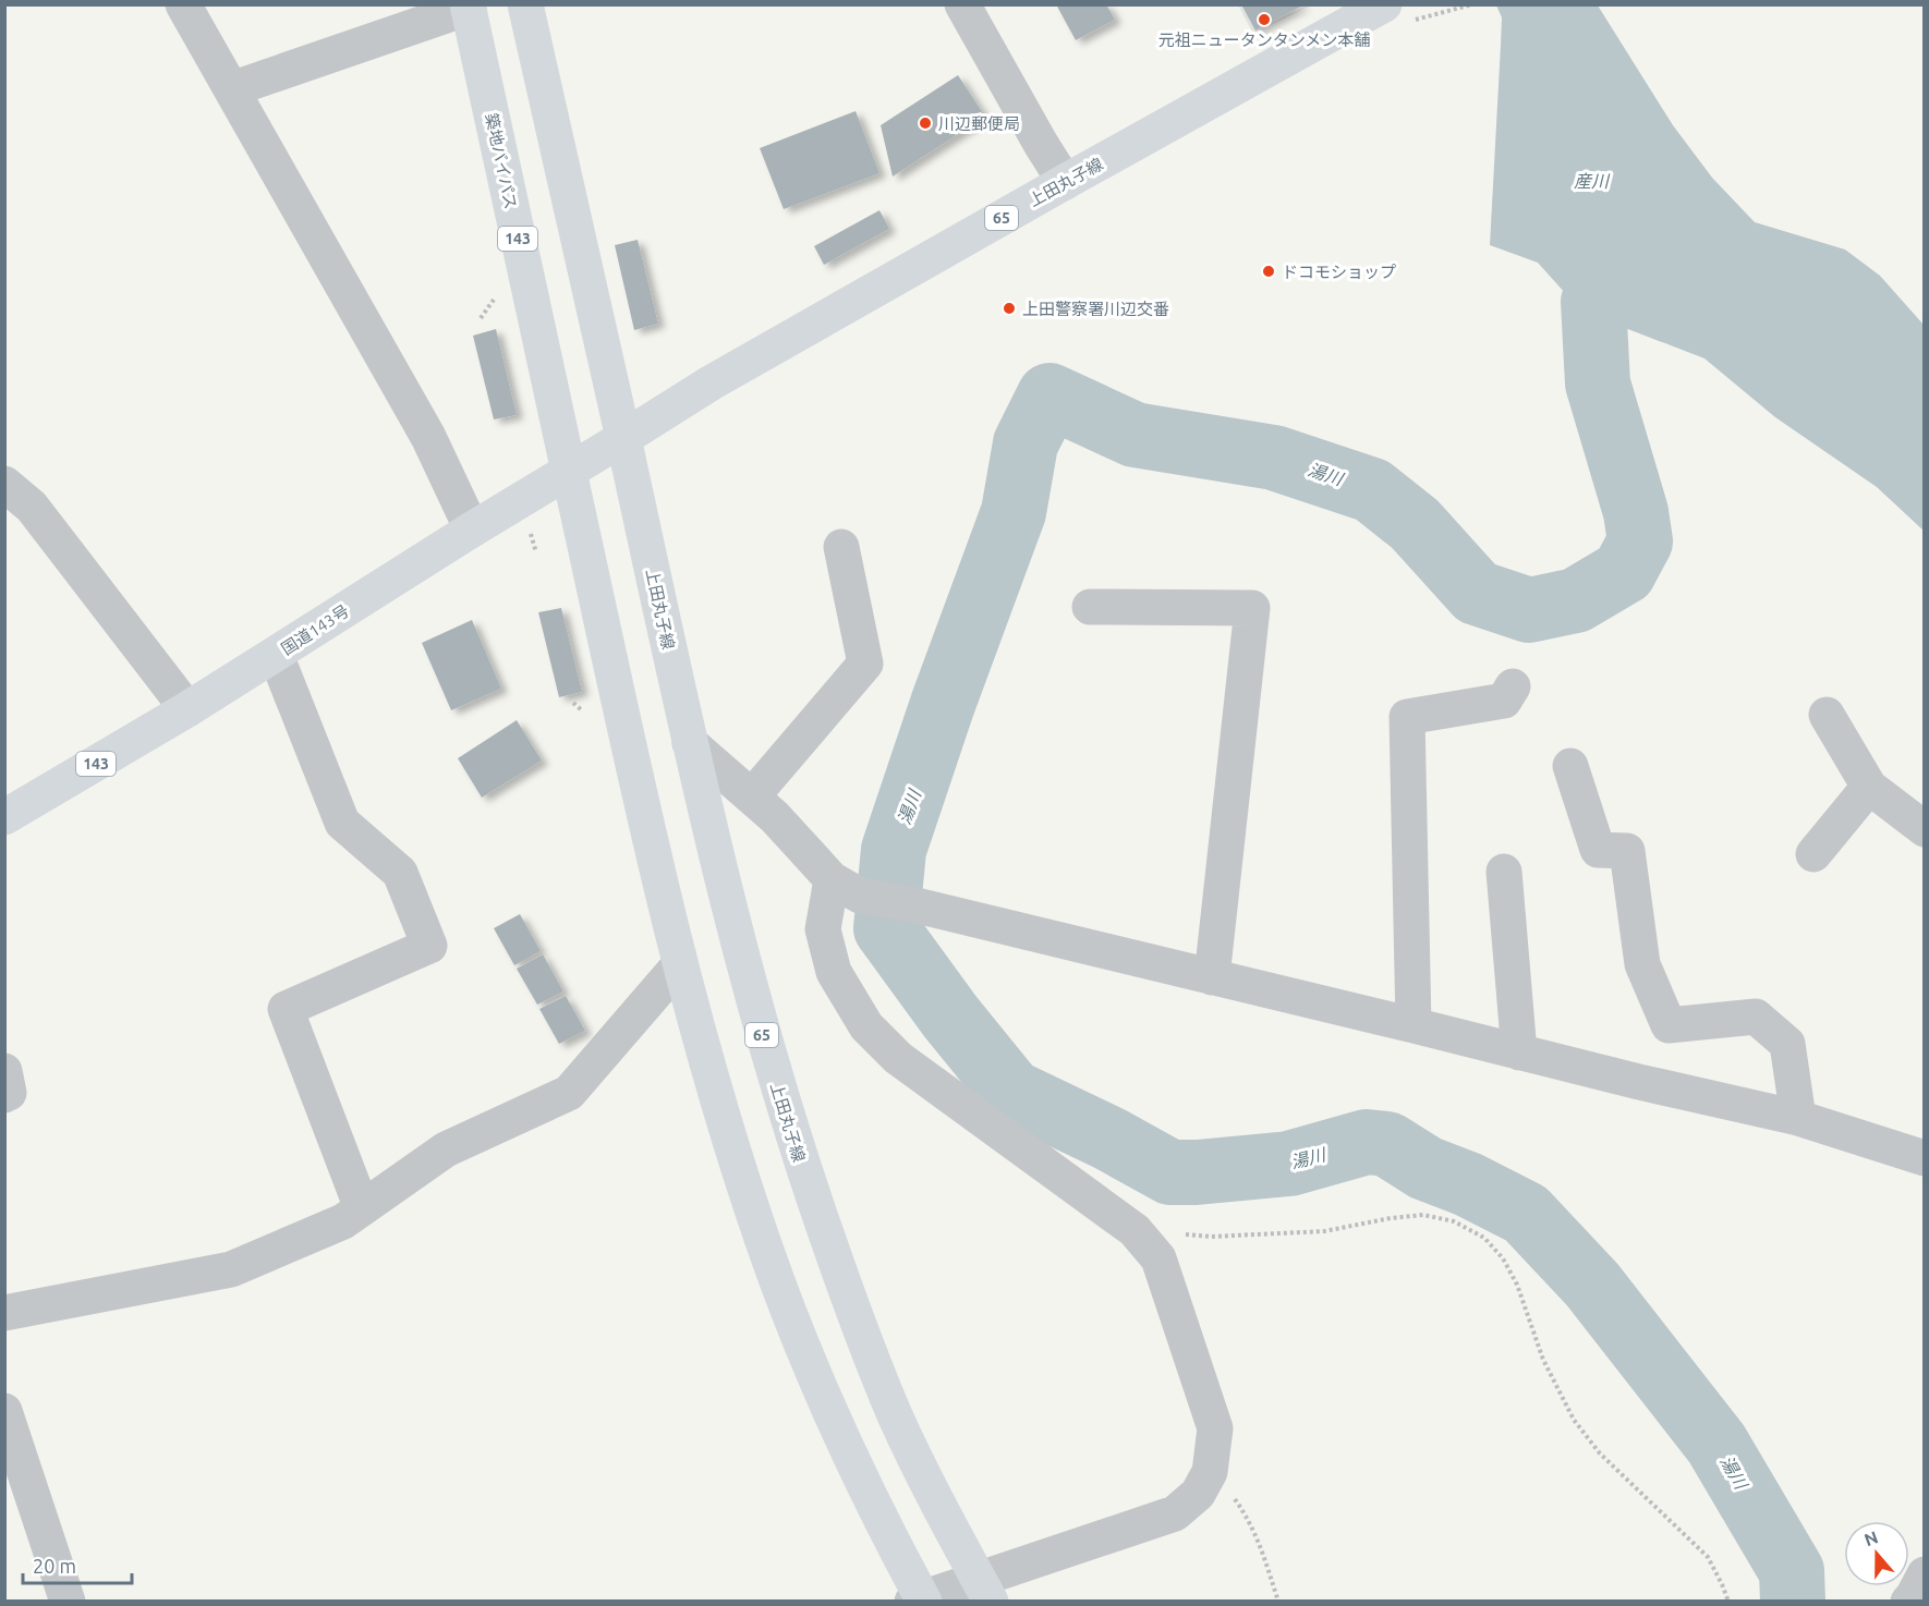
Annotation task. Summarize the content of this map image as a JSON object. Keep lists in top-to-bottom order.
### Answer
{
  "streets": {
    "main road": [
      "築地バイパス",
      "上田丸子線",
      "65",
      "143",
      "国道143号"
    ]
  },
  "crossings": [
    ["築地バイパス", "国道143号"],
    ["上田丸子線", "国道143号"]
  ],
  "water": ["産川", "湯川"],
  "places": [
    "元祖ニュータンタンメン本舗",
    "川辺郵便局",
    "ドコモショップ",
    "上田警察署川辺交番"
  ],
  "scale_bar": "20 m",
  "north": "top"
}
